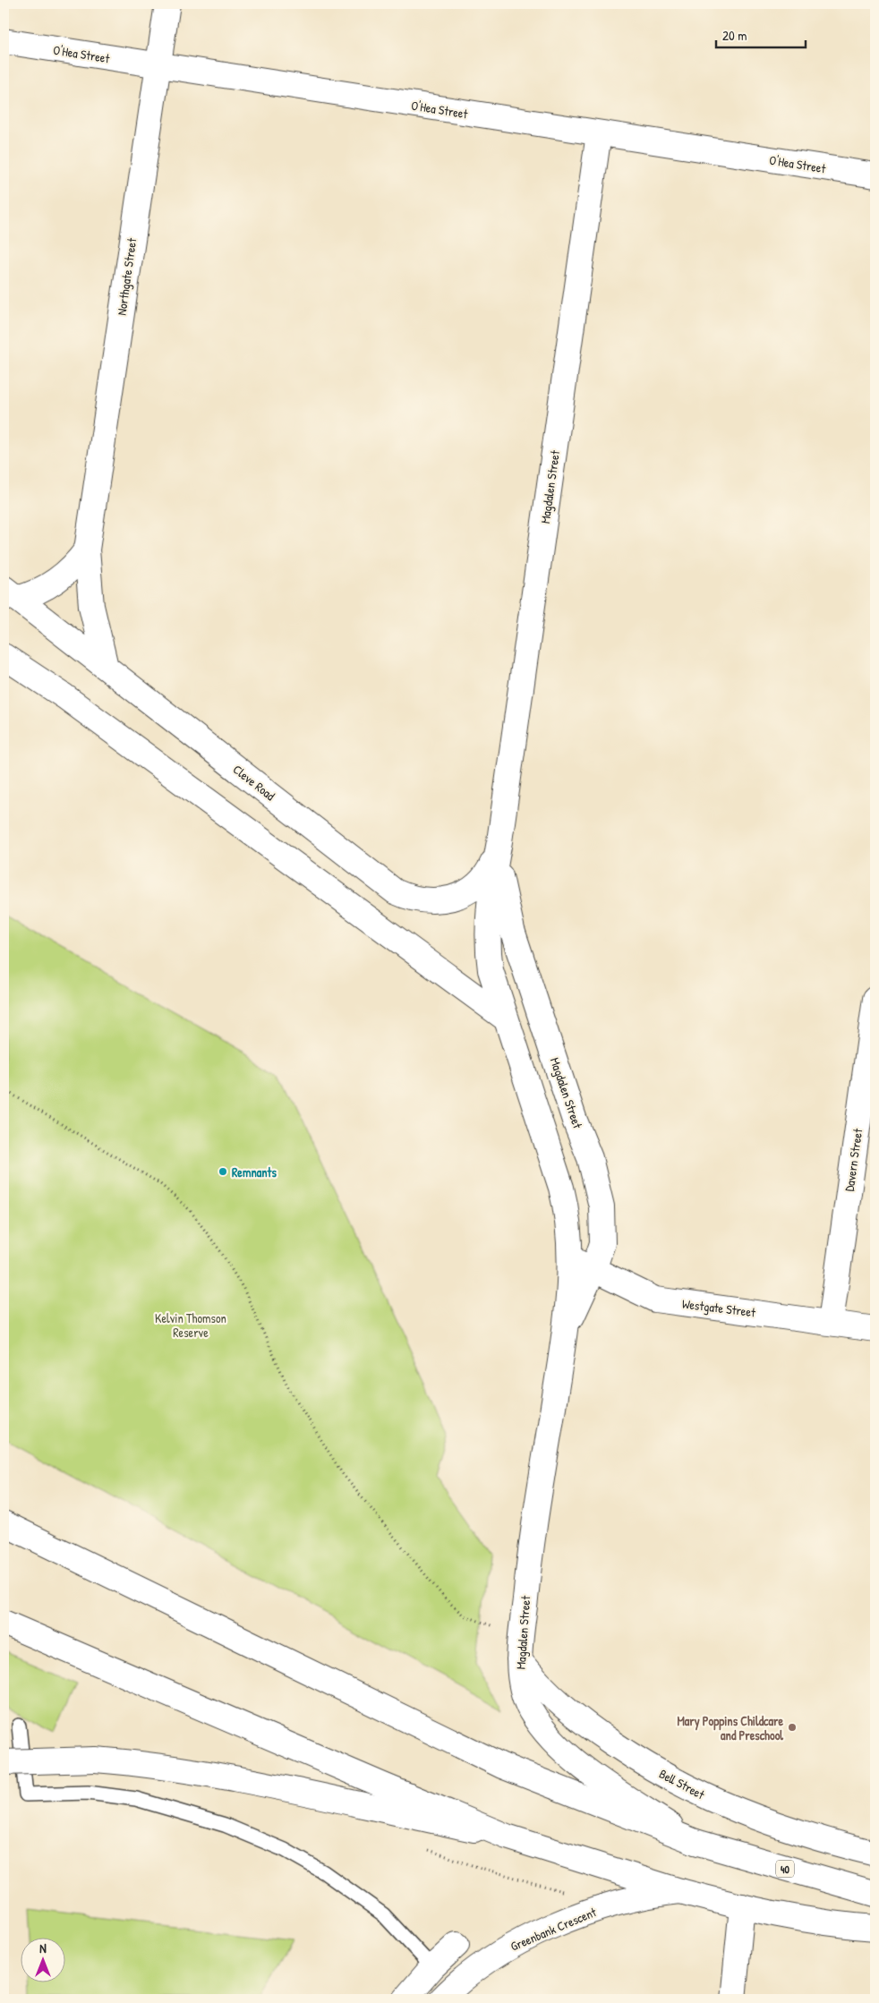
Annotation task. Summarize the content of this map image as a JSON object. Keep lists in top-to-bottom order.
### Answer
{
  "streets": {
    "main road": [
      "O'Hea Street",
      "Northgate Street",
      "Magdalen Street",
      "Cleve Road",
      "Davern Street",
      "Westgate Street",
      "Bell Street",
      "40",
      "Greenbank Crescent"
    ]
  },
  "crossings": [
    ["O'Hea Street", "Northgate Street"],
    ["O'Hea Street", "Magdalen Street"],
    ["Northgate Street", "Cleve Road"],
    ["Magdalen Street", "Cleve Road"],
    ["Magdalen Street", "Westgate Street"],
    ["Magdalen Street", "Bell Street"],
    ["Magdalen Street", "40"],
    ["Davern Street", "Westgate Street"]
  ],
  "parks": ["Kelvin Thomson Reserve"],
  "places": ["Remnants", "Mary Poppins Childcare and Preschool"],
  "scale_bar": "20 m",
  "north": "top"
}
